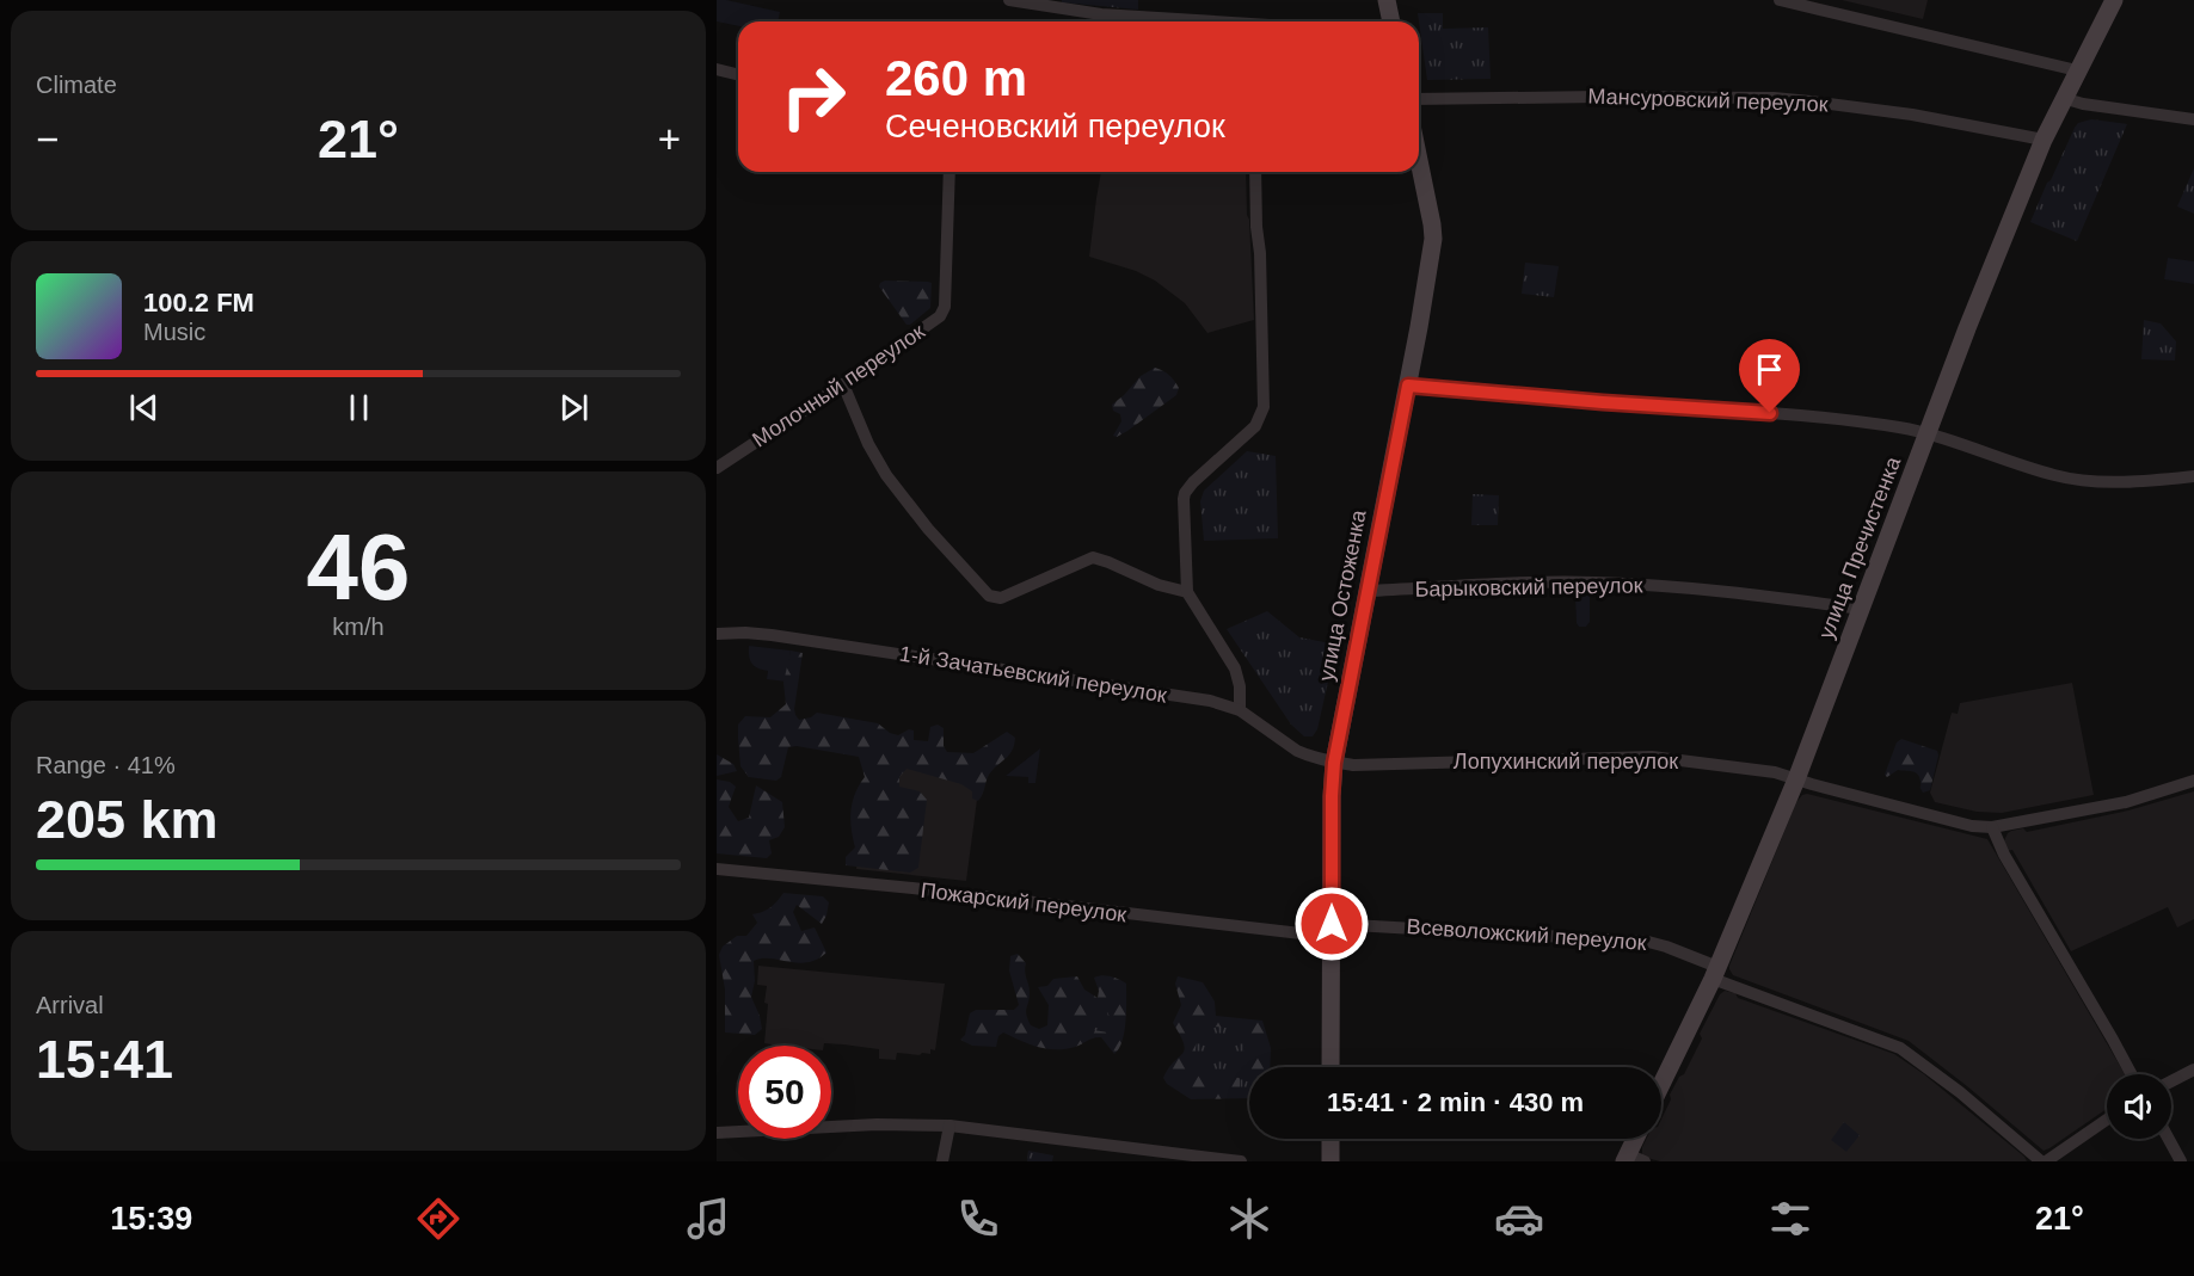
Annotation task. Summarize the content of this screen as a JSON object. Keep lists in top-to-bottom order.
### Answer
{
  "streets": {
    "main road": ["улица Пречистенка", "улица Остоженка"],
    "street": [
      "Мансуровский переулок",
      "Молочный переулок",
      "Барыковский переулок",
      "1-й Зачатьевский переулок",
      "Лопухинский переулок",
      "Пожарский переулок",
      "Всеволожский переулок"
    ]
  },
  "crossings": [
    ["Мансуровский переулок", "улица Пречистенка"],
    ["улица Пречистенка", "Барыковский переулок"],
    ["улица Пречистенка", "Лопухинский переулок"],
    ["улица Пречистенка", "Всеволожский переулок"],
    ["Барыковский переулок", "улица Остоженка"],
    ["улица Остоженка", "1-й Зачатьевский переулок"],
    ["улица Остоженка", "Лопухинский переулок"],
    ["улица Остоженка", "Пожарский переулок"],
    ["улица Остоженка", "Всеволожский переулок"],
    ["1-й Зачатьевский переулок", "Лопухинский переулок"],
    ["Пожарский переулок", "Всеволожский переулок"]
  ],
  "page": {
    "tile": [
      "Climate",
      ["46", "km/h"],
      ["Range · 41%", "205 km"],
      ["Arrival", "15:41"]
    ],
    "turn": ["260 m", "Сеченовский переулок"],
    "heat": ["−", "21°", "+"],
    "song": ["100.2 FM", "Music"],
    "limit": "50",
    "trip": "15:41 · 2 min · 430 m",
    "tabs": ["15:39", "21°"]
  }
}
